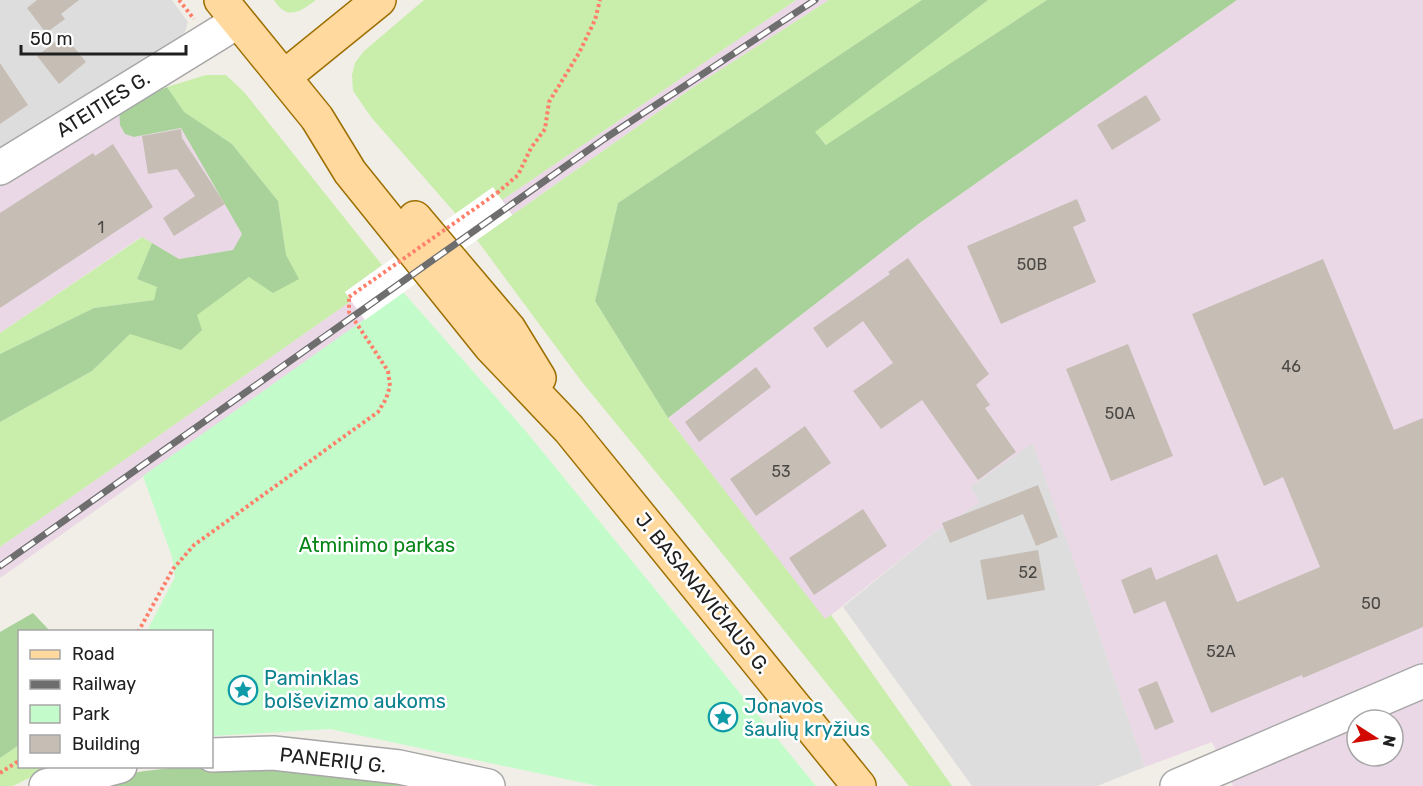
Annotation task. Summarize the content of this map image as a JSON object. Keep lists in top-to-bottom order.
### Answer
{
  "streets": {
    "main road": ["J. BASANAVIČIAUS G."],
    "street": ["ATEITIES G.", "PANERIŲ G."]
  },
  "crossings": [
    ["ATEITIES G.", "J. BASANAVIČIAUS G."]
  ],
  "parks": ["Atminimo parkas"],
  "places": {
    "place": ["Paminklas bolševizmo aukoms", "Jonavos šaulių kryžius"]
  },
  "house_numbers": [
    "1",
    "50B",
    "46",
    "50A",
    "53",
    "52",
    "50",
    "52A"
  ],
  "legend": [
    "Road",
    "Railway",
    "Park",
    "Building"
  ],
  "scale_bar": "50 m",
  "north": "right"
}
